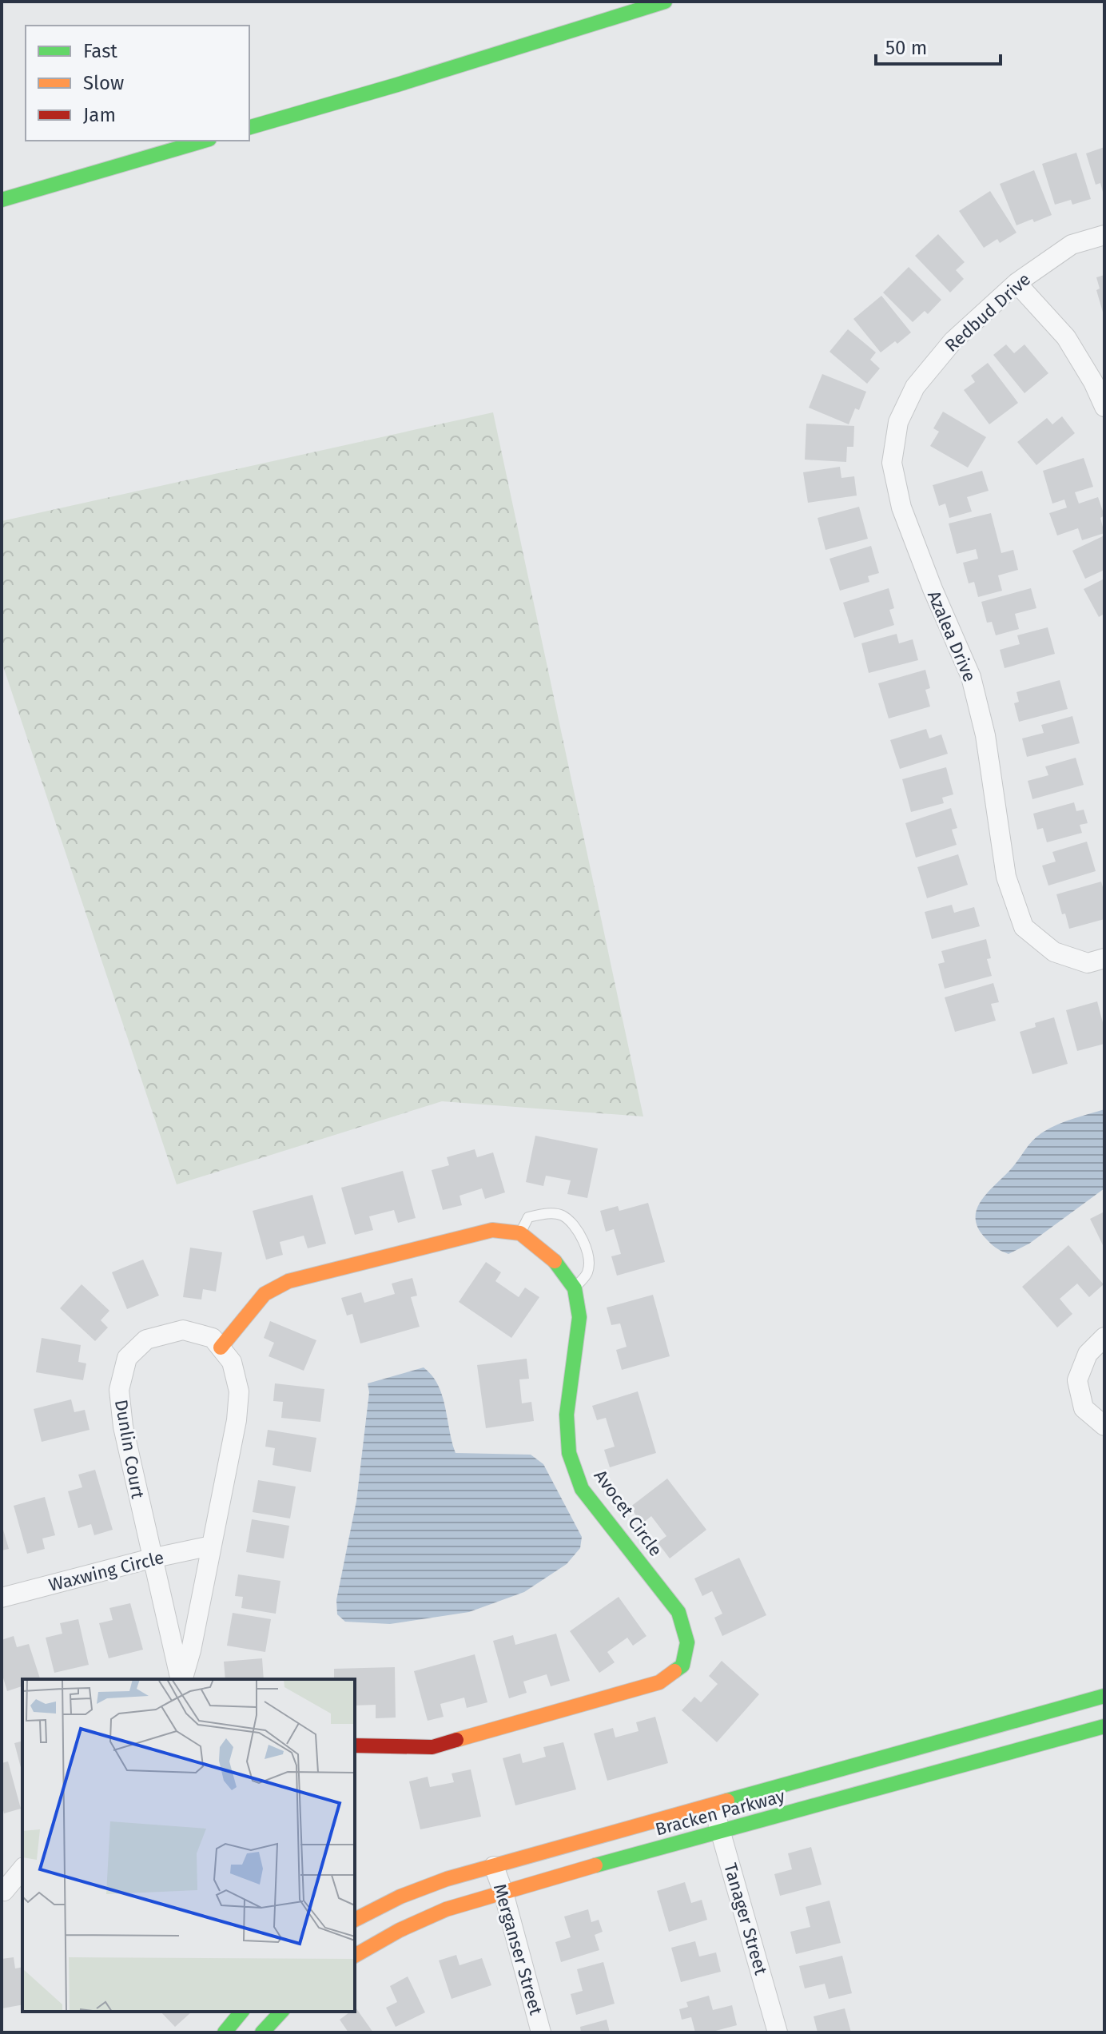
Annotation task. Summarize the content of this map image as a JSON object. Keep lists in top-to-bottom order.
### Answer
{
  "streets": {
    "street": [
      "Redbud Drive",
      "Azalea Drive",
      "Dunlin Court",
      "Avocet Circle",
      "Waxwing Circle",
      "Bracken Parkway",
      "Tanager Street",
      "Merganser Street"
    ]
  },
  "crossings": [
    ["Redbud Drive", "Azalea Drive"],
    ["Dunlin Court", "Waxwing Circle"],
    ["Bracken Parkway", "Tanager Street"],
    ["Bracken Parkway", "Merganser Street"]
  ],
  "legend": ["Fast", "Slow", "Jam"],
  "scale_bar": "50 m"
}
